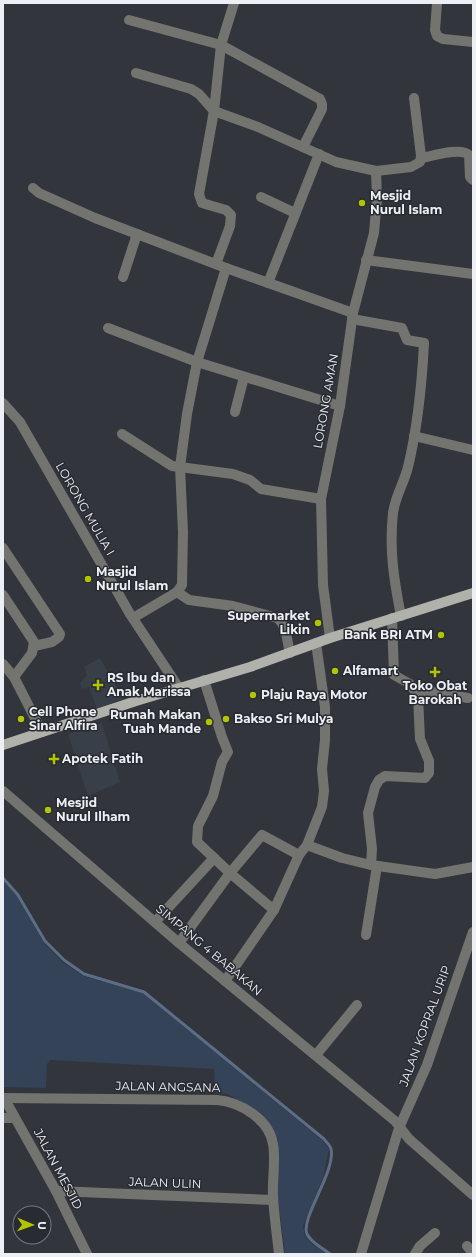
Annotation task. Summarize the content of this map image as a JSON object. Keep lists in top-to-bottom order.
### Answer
{
  "streets": {
    "street": [
      "LORONG AMAN",
      "LORONG MULIA I",
      "SIMPANG 4 BABAKAN",
      "JALAN KOPRAL URIP",
      "JALAN ANGSANA",
      "JALAN MESJID",
      "JALAN ULIN"
    ]
  },
  "crossings": [
    ["SIMPANG 4 BABAKAN", "JALAN KOPRAL URIP"],
    ["JALAN ANGSANA", "JALAN MESJID"],
    ["JALAN ANGSANA", "JALAN ULIN"],
    ["JALAN MESJID", "JALAN ULIN"]
  ],
  "places": {
    "other": [
      "Mesjid Nurul Islam",
      "Masjid Nurul Islam",
      "Supermarket Likin",
      "Bank BRI ATM",
      "Alfamart",
      "Plaju Raya Motor",
      "Cell Phone Sinar Alfira",
      "Bakso Sri Mulya",
      "Rumah Makan Tuah Mande",
      "Mesjid Nurul Ilham"
    ],
    "health": ["Toko Obat Barokah", "RS Ibu dan Anak Marissa", "Apotek Fatih"]
  },
  "north": "right"
}
